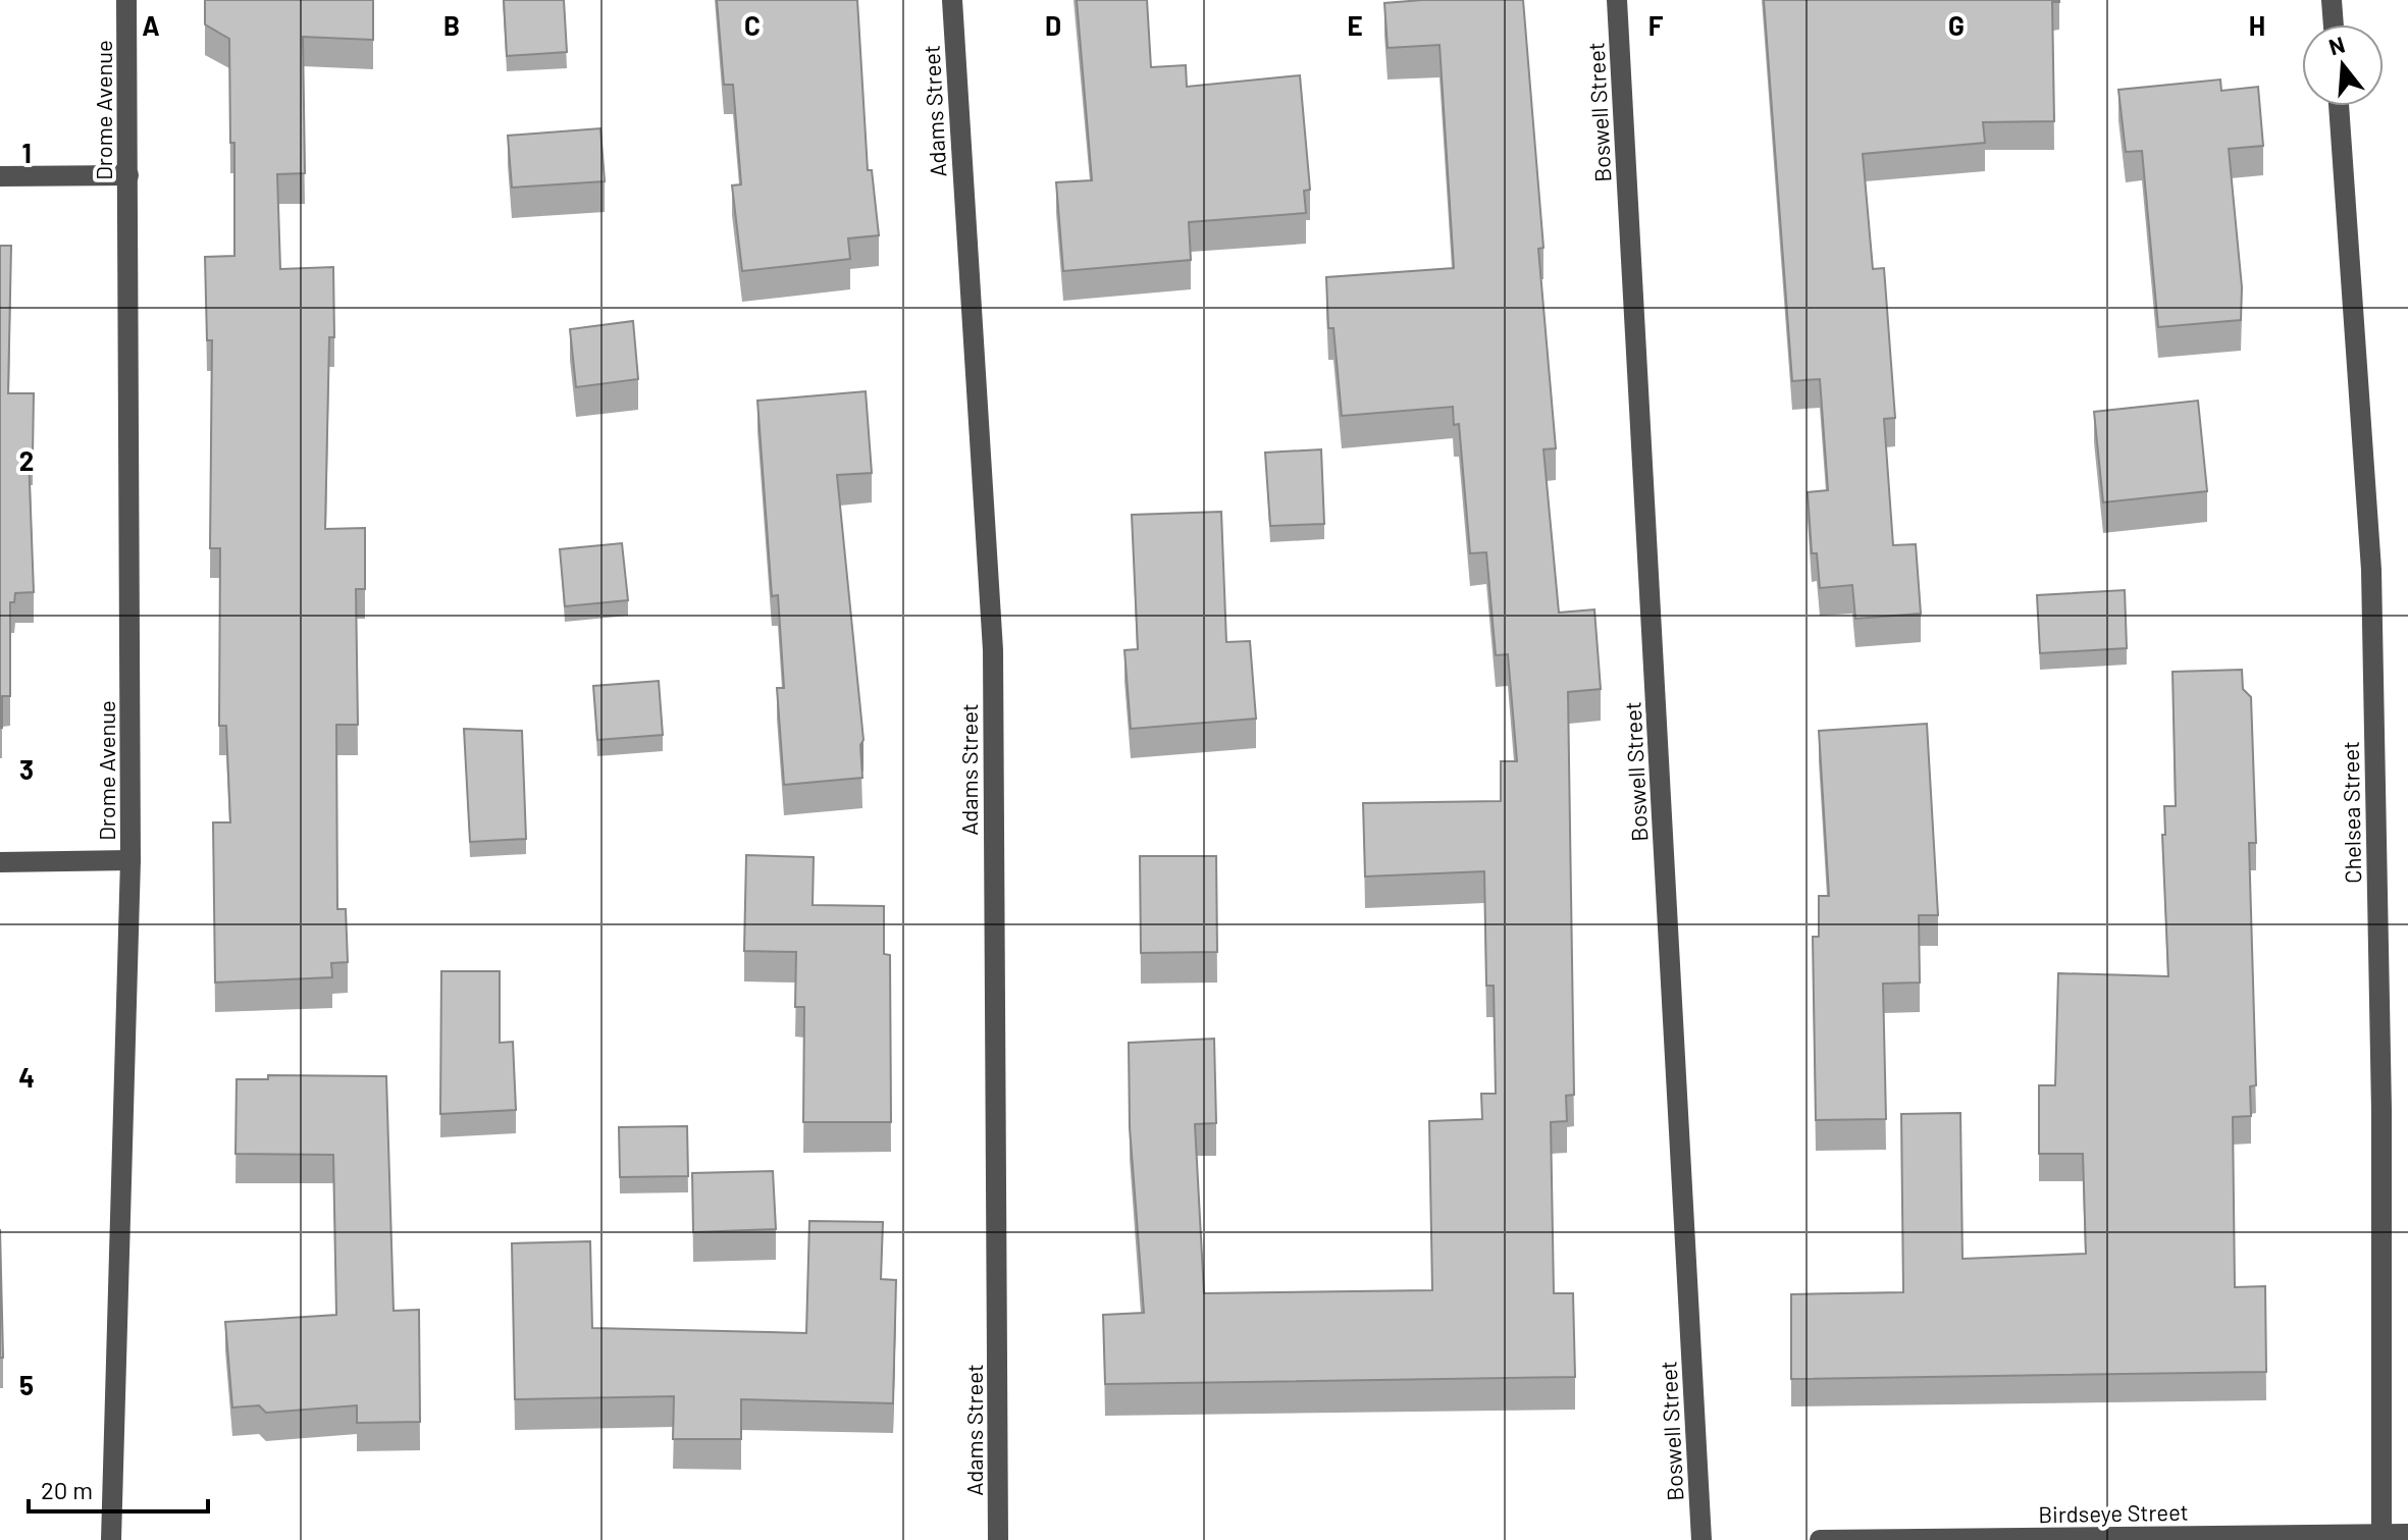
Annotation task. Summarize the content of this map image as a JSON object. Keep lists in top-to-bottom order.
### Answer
{
  "streets": {
    "street": [
      "Drome Avenue",
      "Adams Street",
      "Boswell Street",
      "Chelsea Street",
      "Birdseye Street"
    ]
  },
  "crossings": [
    ["Chelsea Street", "Birdseye Street"]
  ],
  "scale_bar": "20 m",
  "north": "top",
  "grid": {
    "columns": [
      "A",
      "B",
      "C",
      "D",
      "E",
      "F",
      "G",
      "H"
    ],
    "rows": [
      "1",
      "2",
      "3",
      "4",
      "5"
    ]
  }
}
